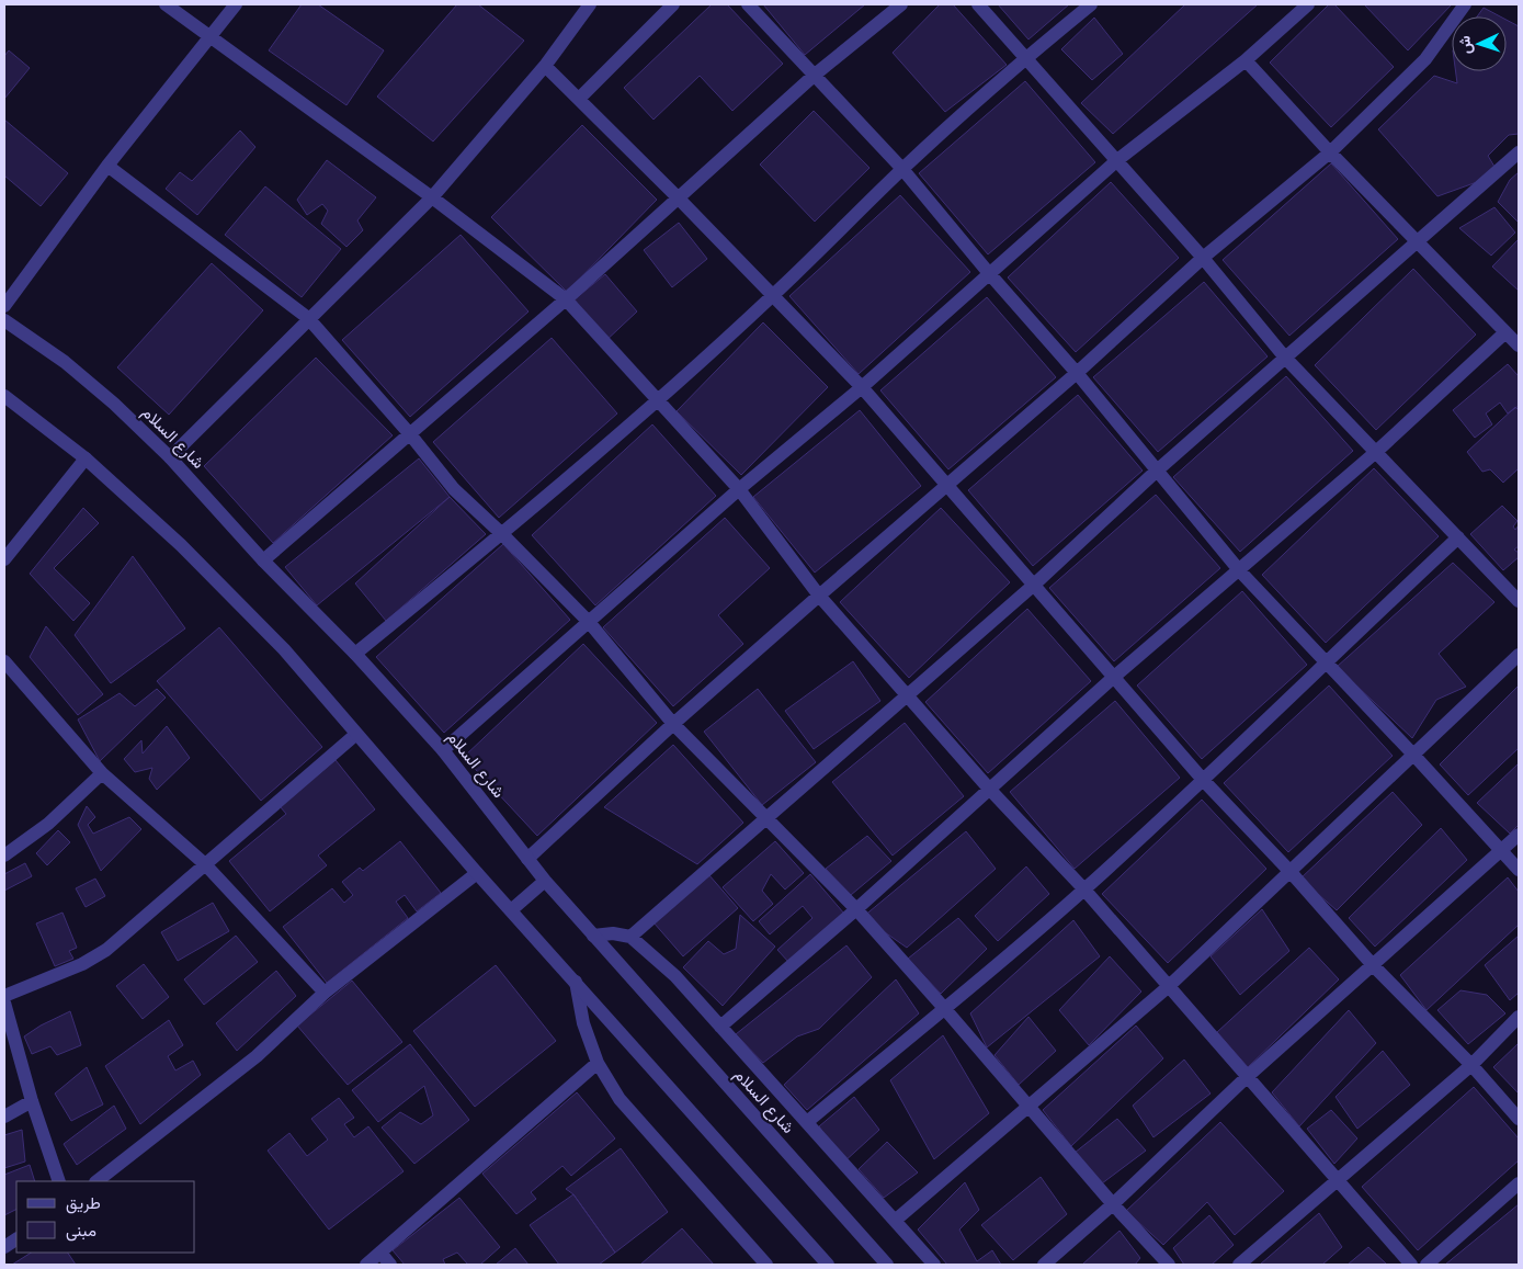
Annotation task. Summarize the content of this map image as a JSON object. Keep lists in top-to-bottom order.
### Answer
{
  "streets": {
    "street": ["شارع السلام"]
  },
  "legend": ["طريق", "مبنى"],
  "north": "left"
}
